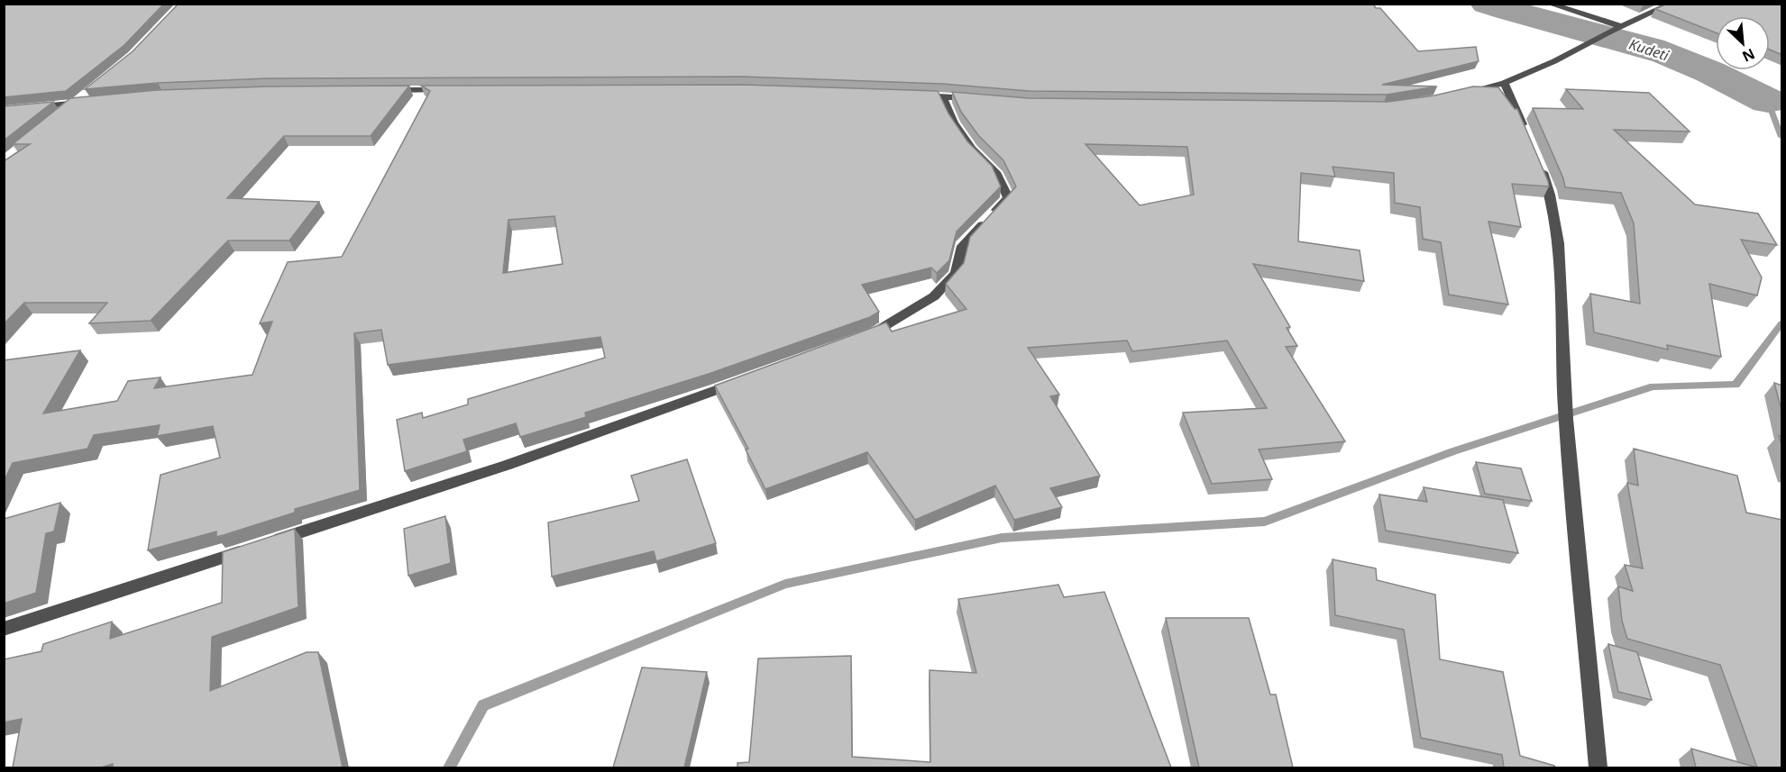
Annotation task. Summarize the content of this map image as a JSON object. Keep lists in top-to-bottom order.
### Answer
{
  "water": ["Kudeti"],
  "north": "bottom right"
}
